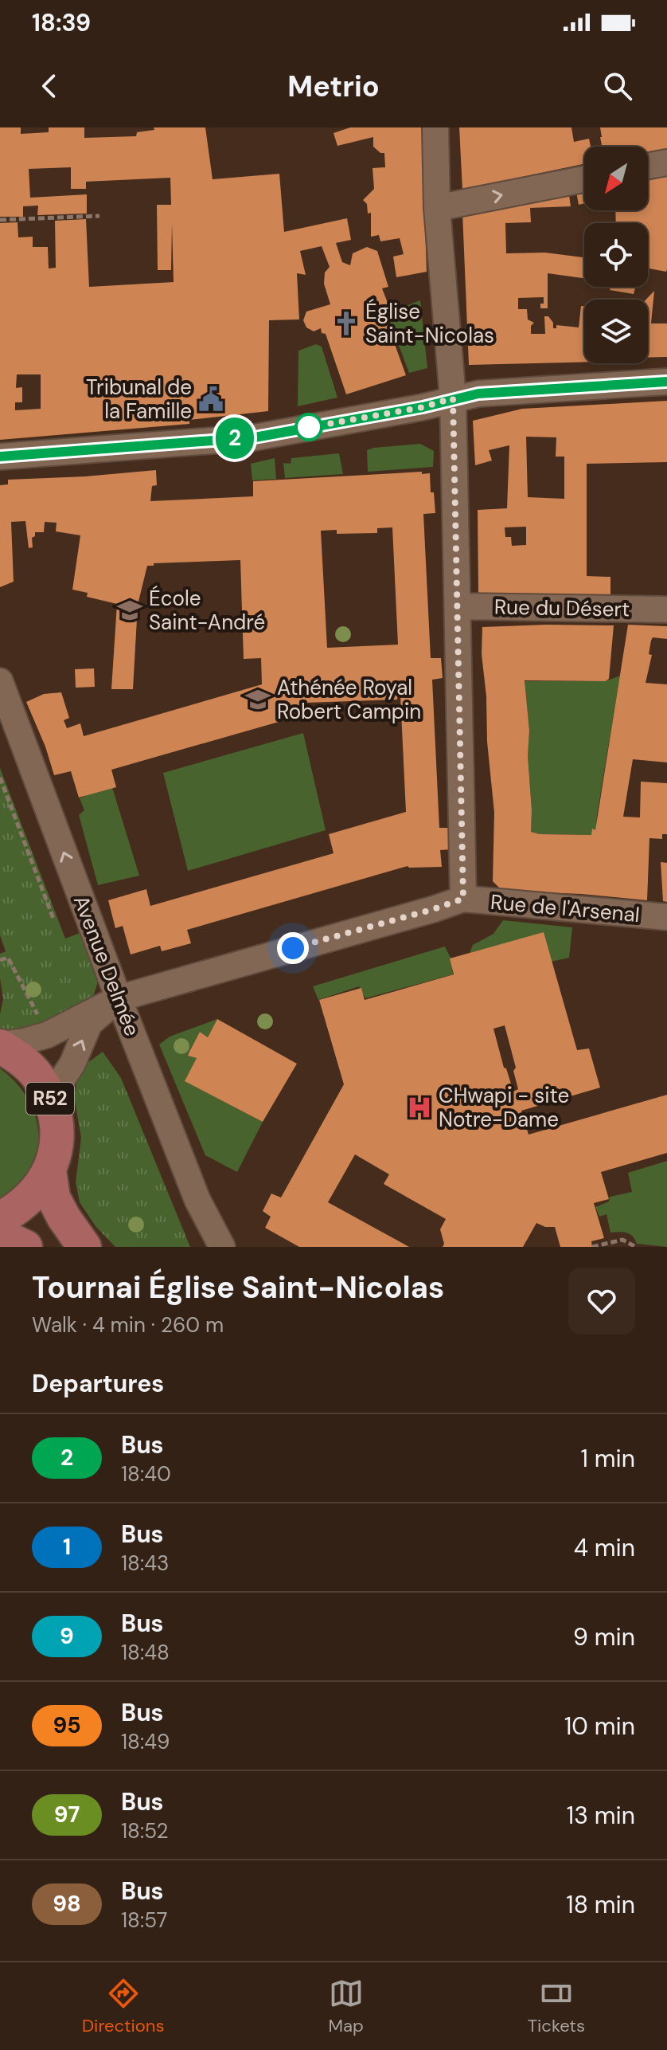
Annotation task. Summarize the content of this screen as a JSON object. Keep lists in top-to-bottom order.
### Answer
{
  "streets": {
    "main road": ["R52"],
    "street": ["Rue du Désert", "Rue de l'Arsenal", "Avenue Delmée"]
  },
  "one_way": ["Avenue Delmée"],
  "places": {
    "church": ["Église Saint-Nicolas"],
    "public building": ["Tribunal de la Famille"],
    "school or university": ["École Saint-André", "Athénée Royal Robert Campin"],
    "hospital": ["CHwapi - site Notre-Dame"]
  },
  "lines": ["bus line 2"],
  "north": "bottom left",
  "page": {
    "status": "18:39",
    "header": "Metrio",
    "on_map": "2",
    "heading": [
      ["Tournai Église Saint-Nicolas", "Walk · 4 min · 260 m"],
      "Departures"
    ],
    "list": [
      {
        "mark": "2",
        "name": "Bus",
        "note": "18:40",
        "value": "1 min"
      },
      {
        "mark": "1",
        "name": "Bus",
        "note": "18:43",
        "value": "4 min"
      },
      {
        "mark": "9",
        "name": "Bus",
        "note": "18:48",
        "value": "9 min"
      },
      {
        "mark": "95",
        "name": "Bus",
        "note": "18:49",
        "value": "10 min"
      },
      {
        "mark": "97",
        "name": "Bus",
        "note": "18:52",
        "value": "13 min"
      },
      {
        "mark": "98",
        "name": "Bus",
        "note": "18:57",
        "value": "18 min"
      }
    ],
    "tabs": ["Directions", "Map", "Tickets"]
  }
}
